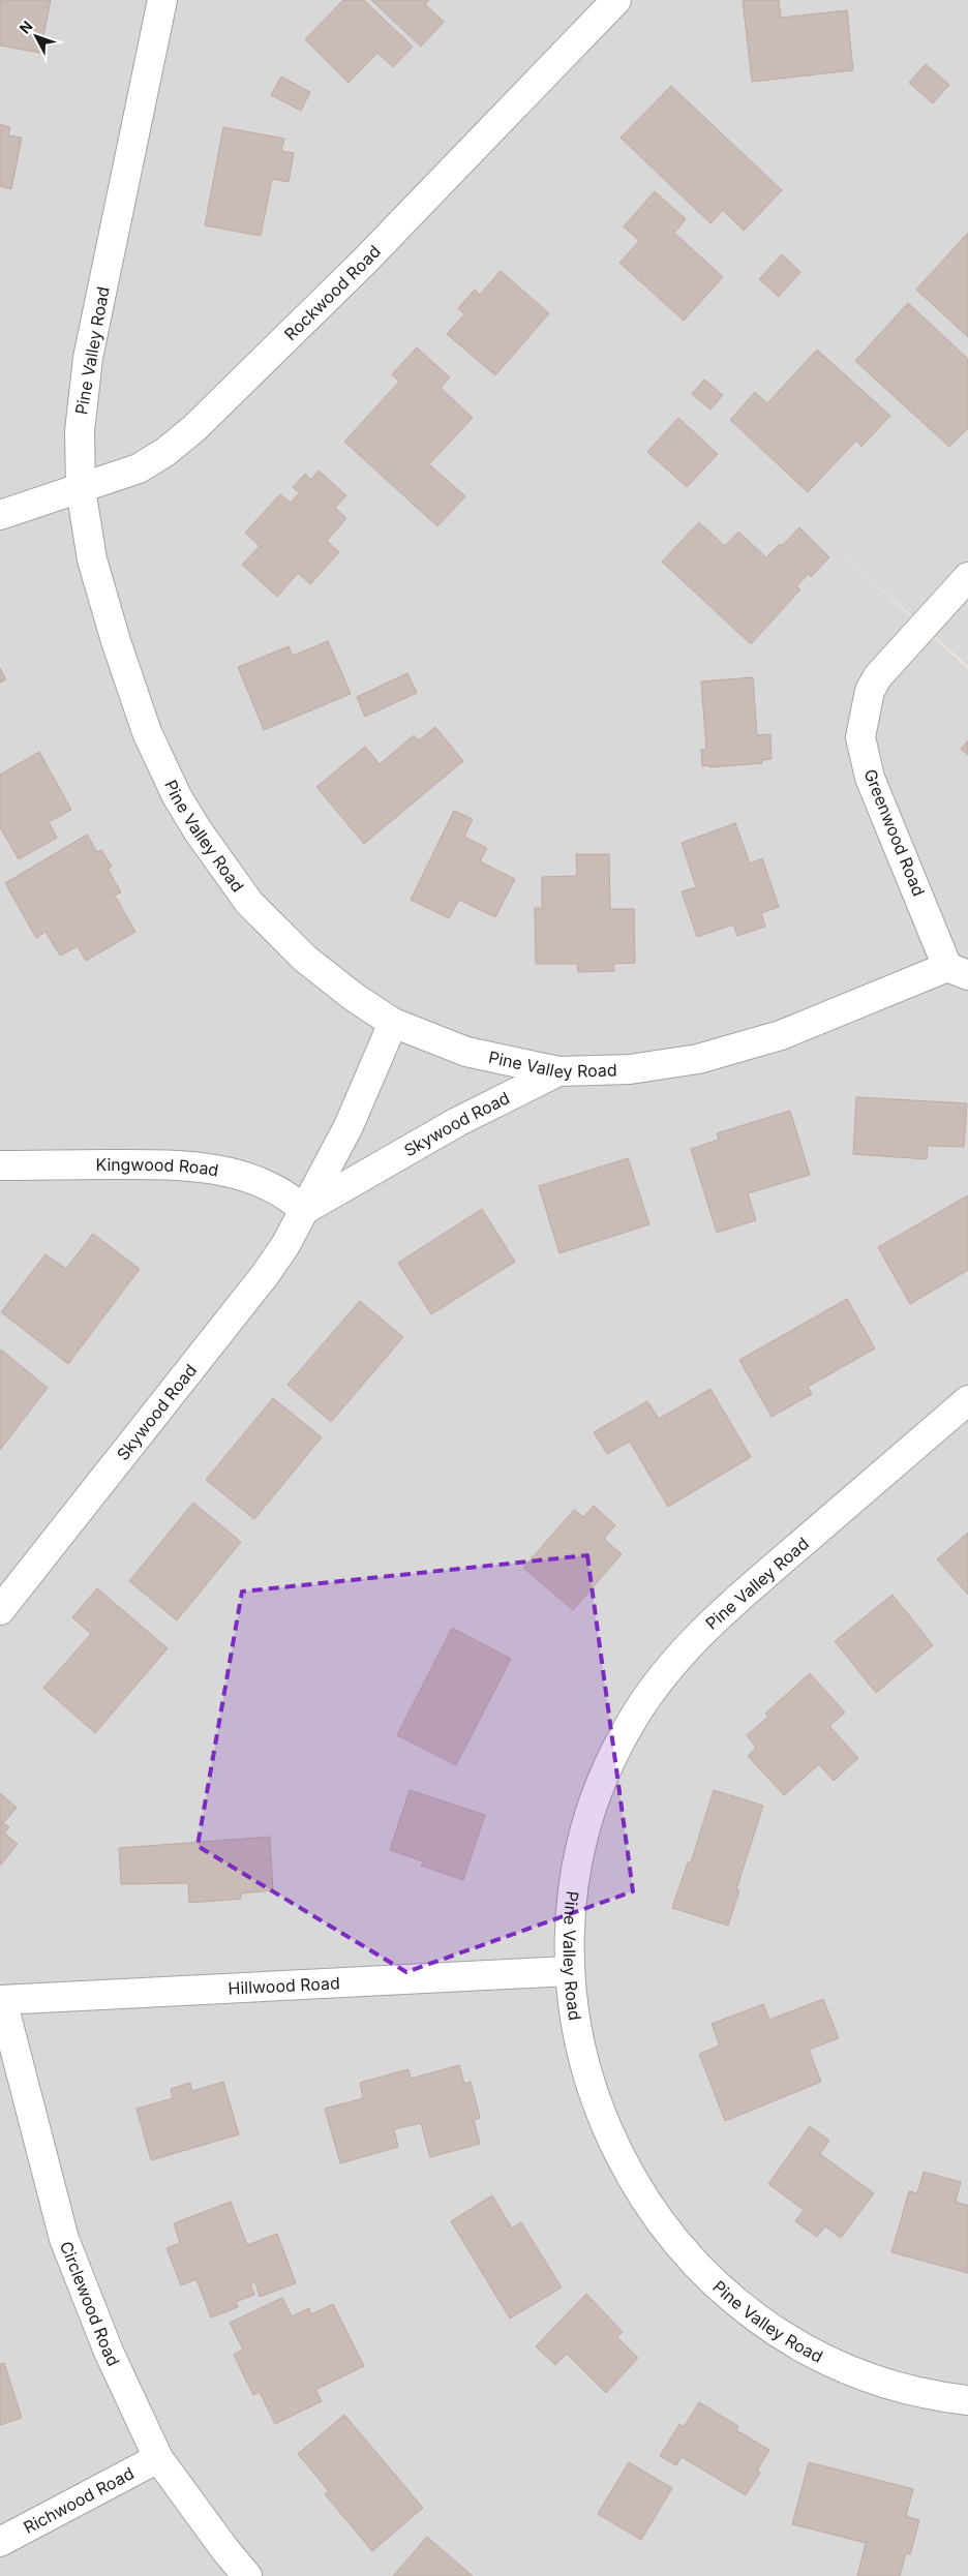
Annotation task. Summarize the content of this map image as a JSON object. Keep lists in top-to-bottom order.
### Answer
{
  "streets": {
    "street": [
      "Rockwood Road",
      "Pine Valley Road",
      "Greenwood Road",
      "Skywood Road",
      "Kingwood Road",
      "Hillwood Road",
      "Circlewood Road",
      "Richwood Road"
    ]
  },
  "crossings": [
    ["Rockwood Road", "Pine Valley Road"],
    ["Pine Valley Road", "Greenwood Road"],
    ["Pine Valley Road", "Skywood Road"],
    ["Pine Valley Road", "Hillwood Road"],
    ["Skywood Road", "Kingwood Road"],
    ["Hillwood Road", "Circlewood Road"],
    ["Circlewood Road", "Richwood Road"]
  ],
  "north": "top left"
}
